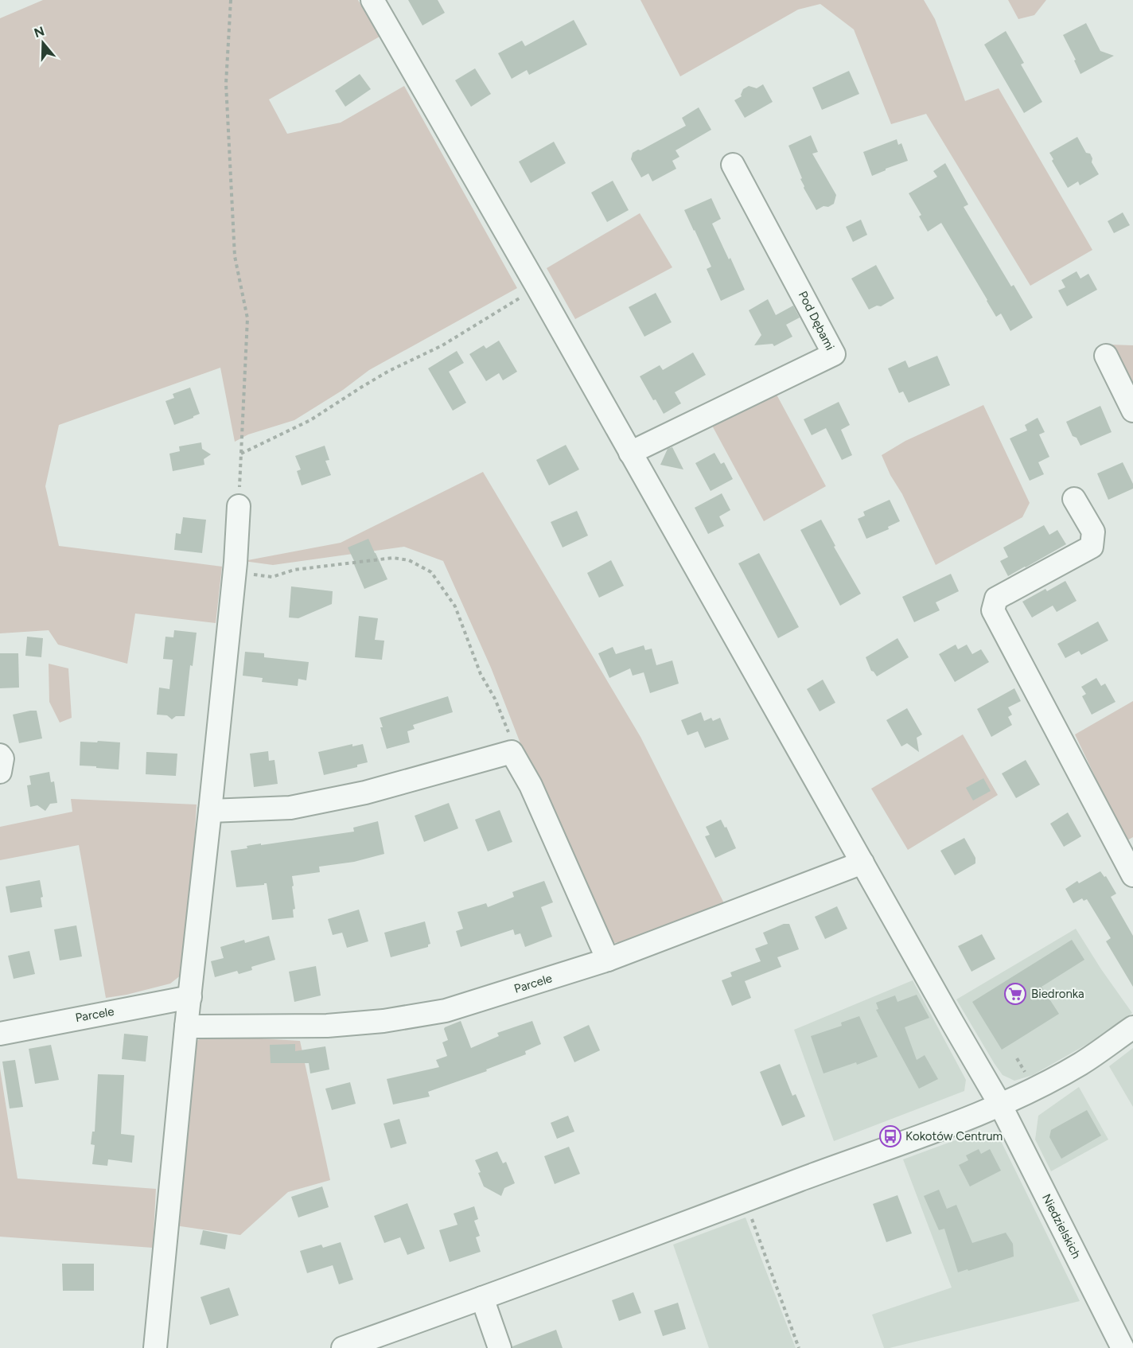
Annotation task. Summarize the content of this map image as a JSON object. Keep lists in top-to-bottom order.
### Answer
{
  "streets": {
    "street": ["Pod Dębami", "Parcele", "Niedzielskich"]
  },
  "crossings": [
    ["Pod Dębami", "Niedzielskich"],
    ["Parcele", "Niedzielskich"]
  ],
  "places": {
    "supermarket": ["Biedronka"],
    "bus stop": ["Kokotów Centrum"]
  },
  "north": "top"
}
